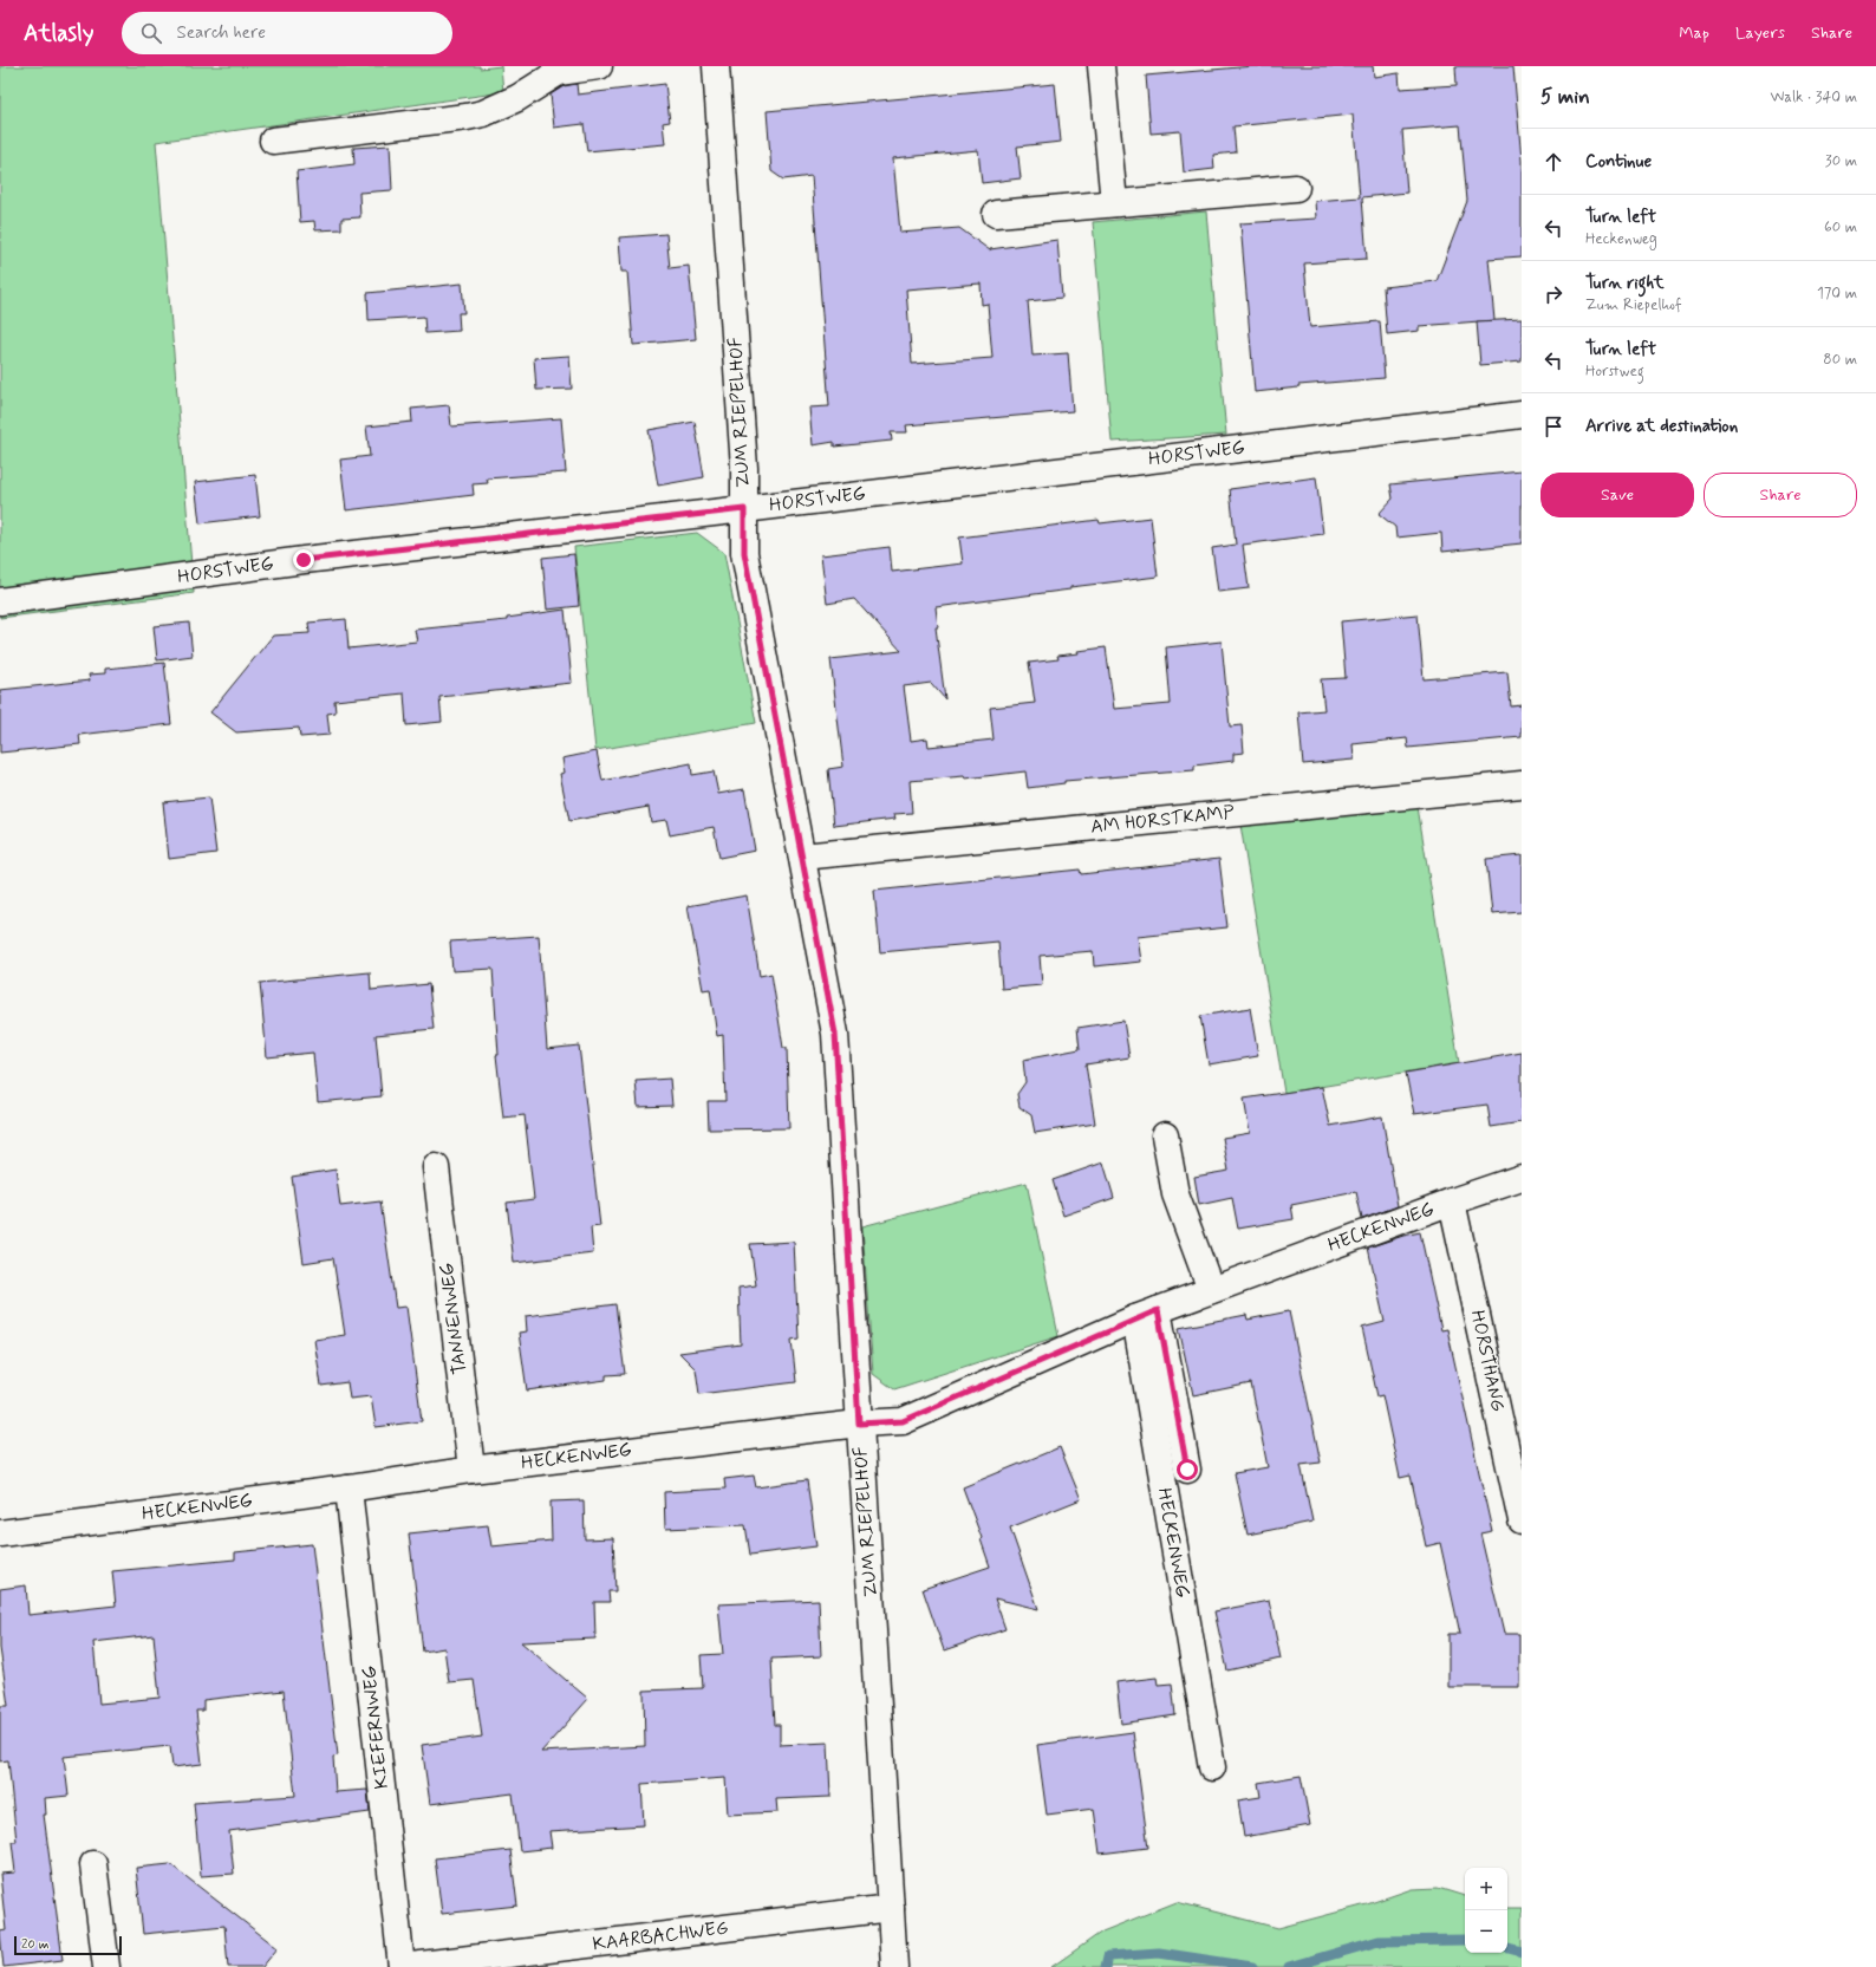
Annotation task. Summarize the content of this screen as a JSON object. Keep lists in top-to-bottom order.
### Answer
{
  "streets": {
    "street": [
      "ZUM RIEPELHOF",
      "HORSTWEG",
      "AM HORSTKAMP",
      "HECKENWEG",
      "TANNENWEG",
      "HORSTHANG",
      "KIEFERNWEG",
      "KAARBACHWEG"
    ]
  },
  "crossings": [
    ["ZUM RIEPELHOF", "HORSTWEG"],
    ["ZUM RIEPELHOF", "AM HORSTKAMP"],
    ["ZUM RIEPELHOF", "HECKENWEG"],
    ["ZUM RIEPELHOF", "KAARBACHWEG"],
    ["HECKENWEG", "TANNENWEG"],
    ["HECKENWEG", "HORSTHANG"],
    ["HECKENWEG", "KIEFERNWEG"],
    ["KIEFERNWEG", "KAARBACHWEG"]
  ],
  "scale_bar": "20 m",
  "page": {
    "header": "Atlasly",
    "search": "Search here",
    "nav": ["Map", "Layers", "Share"],
    "heading": ["5 min", "Walk · 340 m"],
    "list": [
      ["Continue", "30 m"],
      ["Turn left", "Heckenweg", "60 m"],
      ["Turn right", "Zum Riepelhof", "170 m"],
      ["Turn left", "Horstweg", "80 m"],
      "Arrive at destination"
    ],
    "buttons": ["Save", "Share"],
    "map_buttons": ["+", "−"],
    "scale": "20 m"
  }
}
